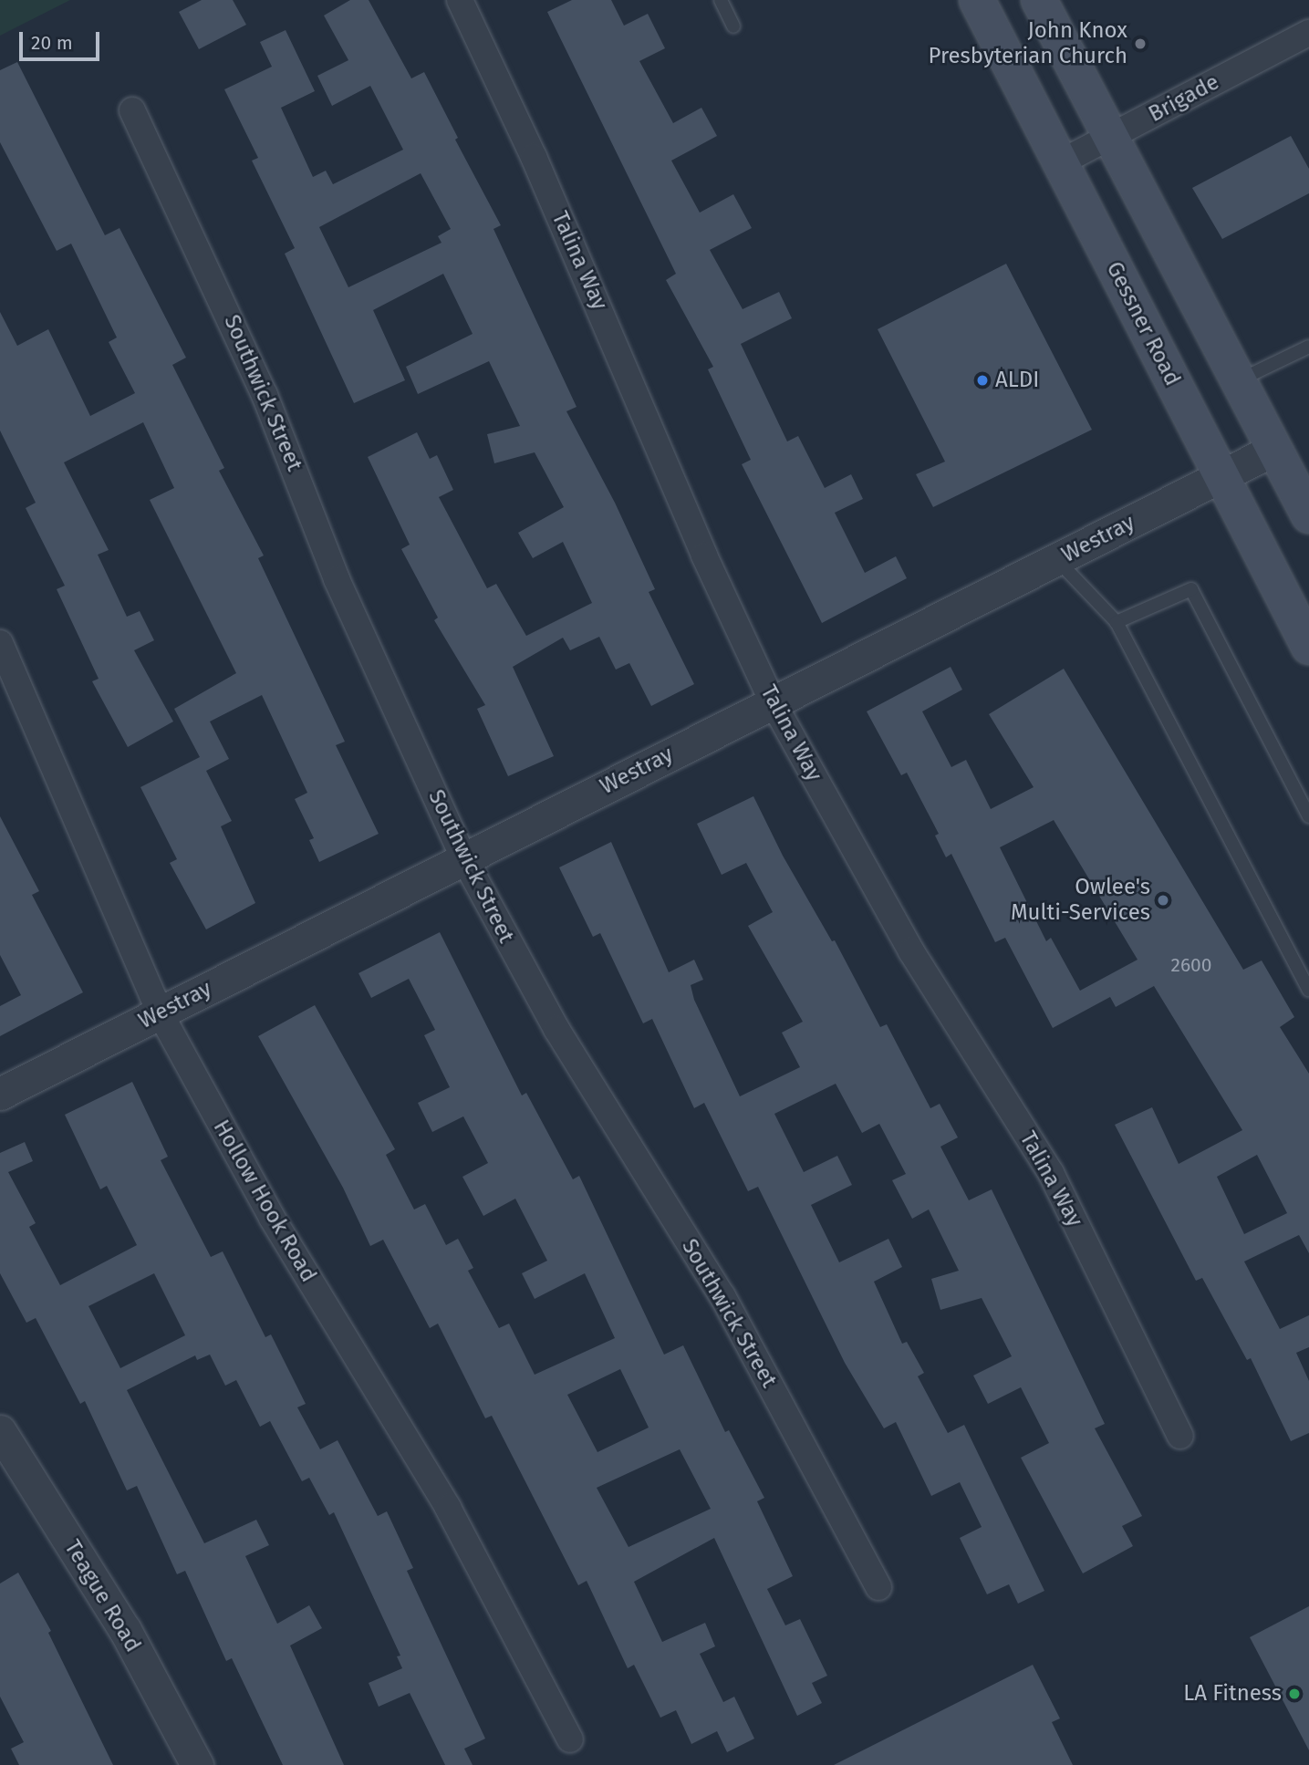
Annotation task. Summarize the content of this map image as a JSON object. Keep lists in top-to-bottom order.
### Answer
{
  "streets": {
    "main road": ["Gessner Road"],
    "street": [
      "Brigade",
      "Talina Way",
      "Southwick Street",
      "Westray",
      "Hollow Hook Road",
      "Teague Road"
    ]
  },
  "crossings": [
    ["Brigade", "Gessner Road"],
    ["Talina Way", "Westray"],
    ["Gessner Road", "Westray"],
    ["Southwick Street", "Westray"],
    ["Westray", "Hollow Hook Road"]
  ],
  "places": [
    "John Knox Presbyterian Church",
    "ALDI",
    "Owlee's Multi-Services",
    "LA Fitness"
  ],
  "house_numbers": ["2600"],
  "scale_bar": "20 m"
}
